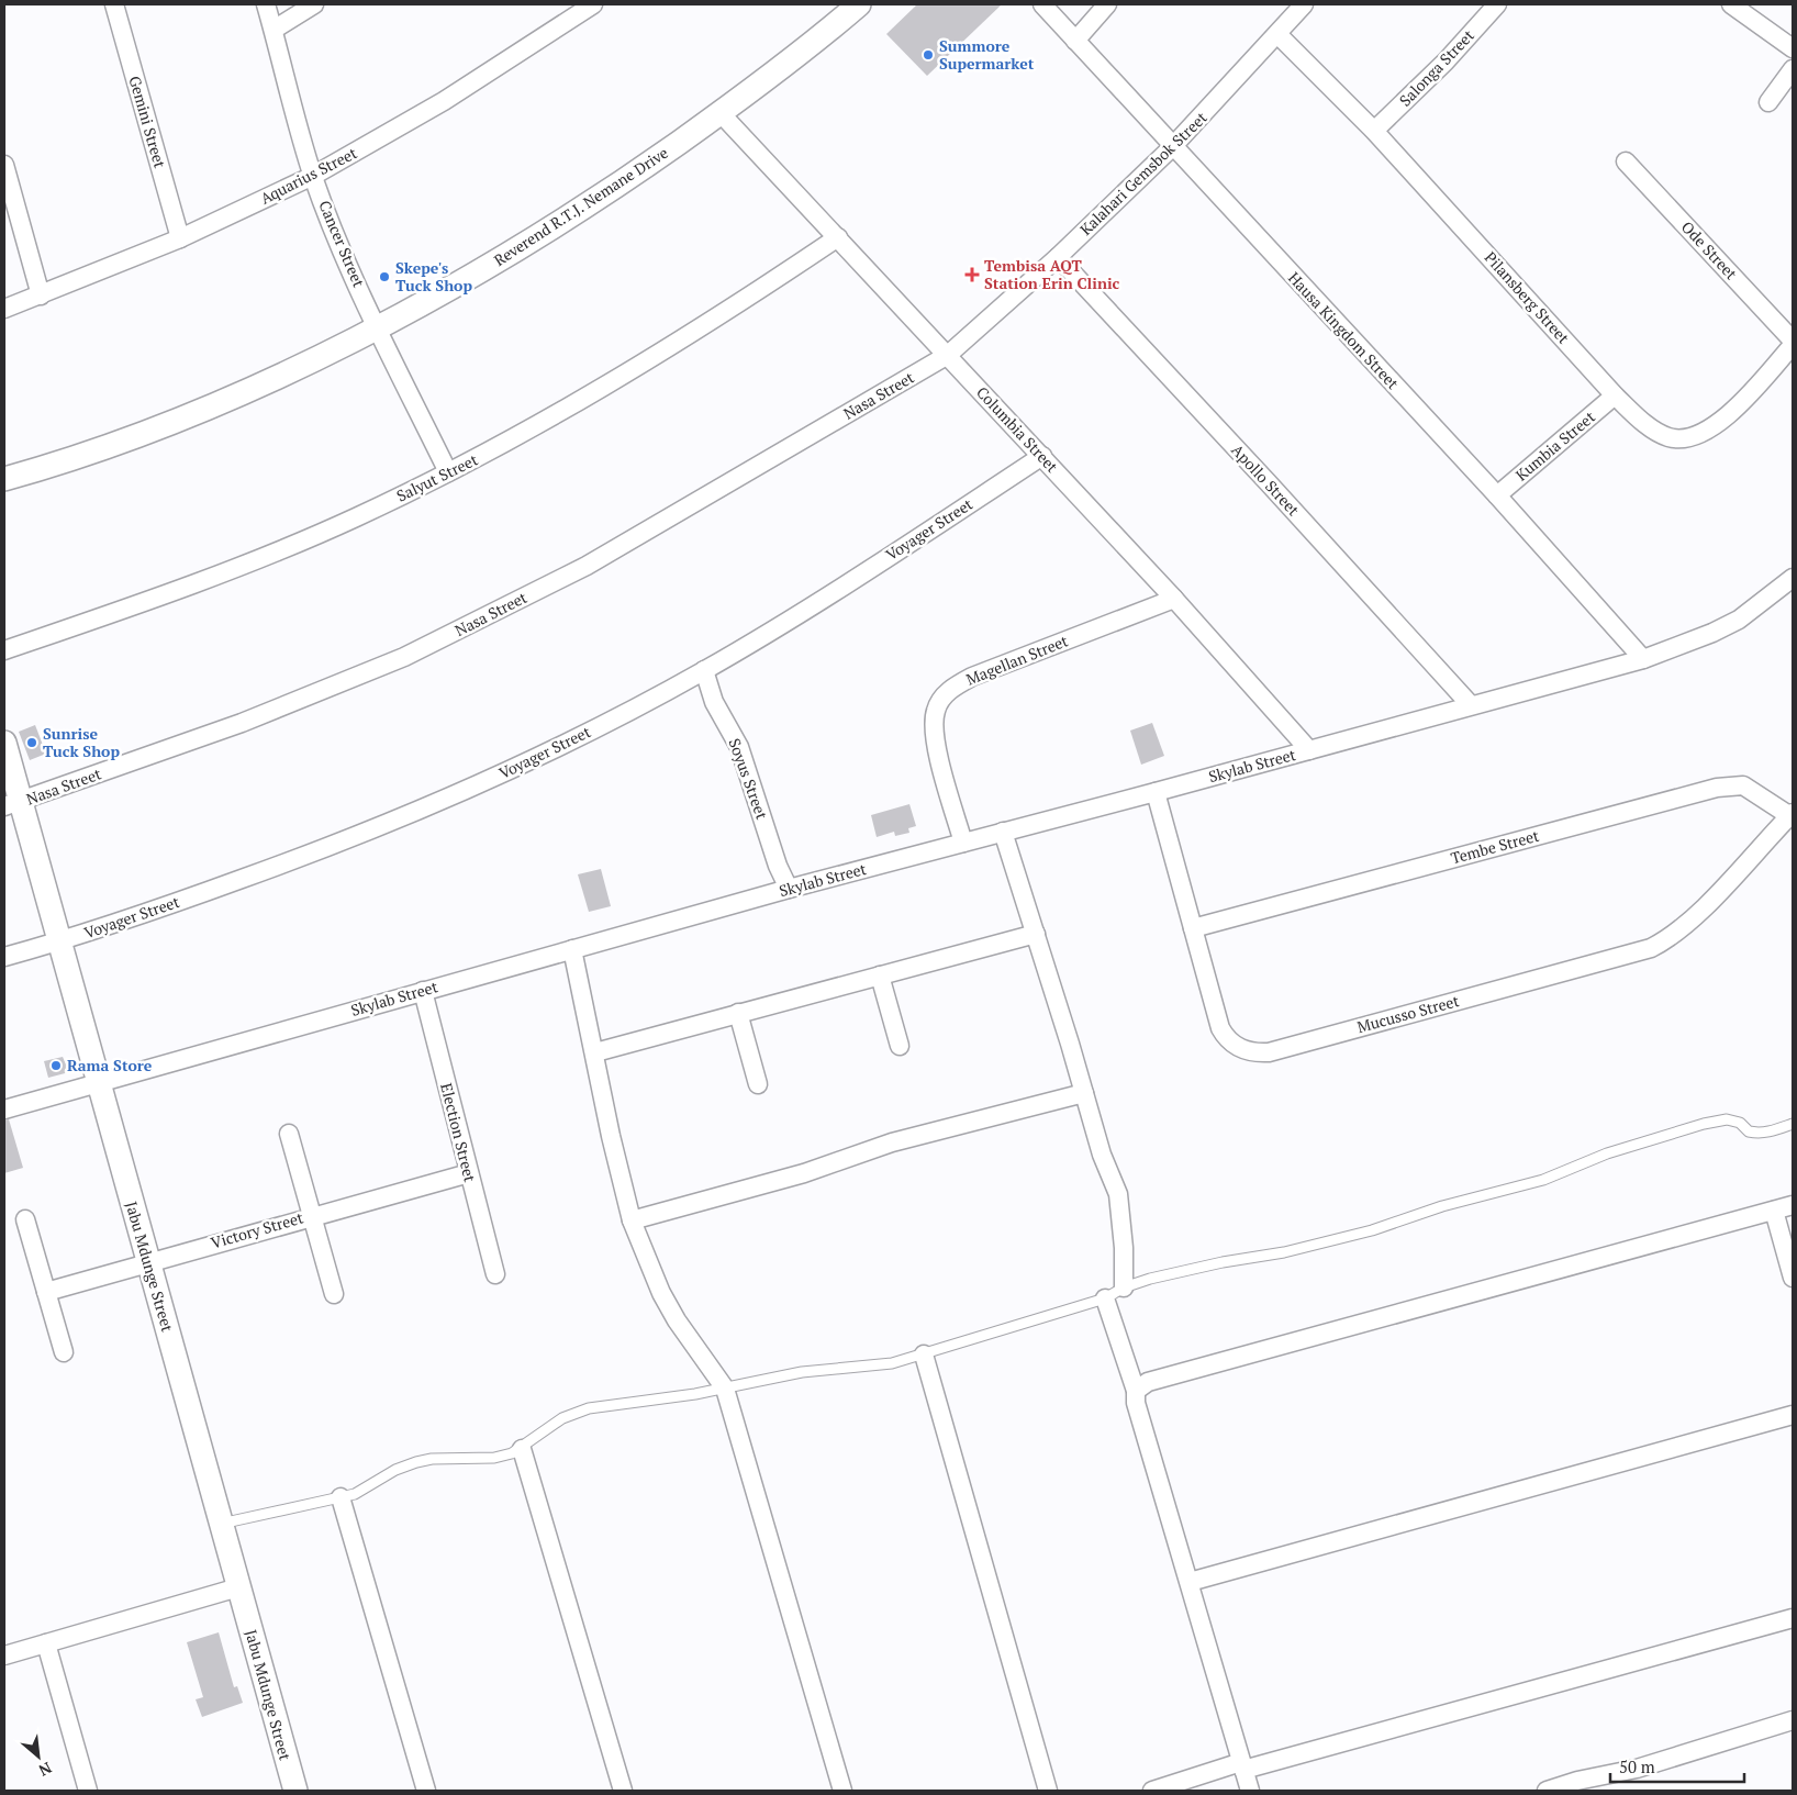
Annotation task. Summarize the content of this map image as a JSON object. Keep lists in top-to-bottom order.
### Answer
{
  "streets": {
    "street": [
      "Salonga Street",
      "Gemini Street",
      "Kalahari Gemsbok Street",
      "Aquarius Street",
      "Reverend R.T.J. Nemane Drive",
      "Cancer Street",
      "Ode Street",
      "Pilansberg Street",
      "Hausa Kingdom Street",
      "Nasa Street",
      "Columbia Street",
      "Kumbia Street",
      "Salyut Street",
      "Apollo Street",
      "Voyager Street",
      "Magellan Street",
      "Skylab Street",
      "Soyus Street",
      "Tembe Street",
      "Mucusso Street",
      "Election Street",
      "Victory Street",
      "Jabu Mdunge Street"
    ]
  },
  "crossings": [
    ["Salonga Street", "Pilansberg Street"],
    ["Gemini Street", "Aquarius Street"],
    ["Kalahari Gemsbok Street", "Pilansberg Street"],
    ["Kalahari Gemsbok Street", "Hausa Kingdom Street"],
    ["Kalahari Gemsbok Street", "Nasa Street"],
    ["Kalahari Gemsbok Street", "Columbia Street"],
    ["Kalahari Gemsbok Street", "Apollo Street"],
    ["Aquarius Street", "Cancer Street"],
    ["Reverend R.T.J. Nemane Drive", "Cancer Street"],
    ["Reverend R.T.J. Nemane Drive", "Columbia Street"],
    ["Cancer Street", "Salyut Street"],
    ["Pilansberg Street", "Kumbia Street"],
    ["Hausa Kingdom Street", "Kumbia Street"],
    ["Hausa Kingdom Street", "Skylab Street"],
    ["Nasa Street", "Columbia Street"],
    ["Nasa Street", "Jabu Mdunge Street"],
    ["Columbia Street", "Salyut Street"],
    ["Columbia Street", "Voyager Street"],
    ["Columbia Street", "Magellan Street"],
    ["Columbia Street", "Skylab Street"],
    ["Apollo Street", "Skylab Street"],
    ["Voyager Street", "Soyus Street"],
    ["Voyager Street", "Jabu Mdunge Street"],
    ["Magellan Street", "Skylab Street"],
    ["Skylab Street", "Soyus Street"],
    ["Skylab Street", "Mucusso Street"],
    ["Skylab Street", "Election Street"],
    ["Skylab Street", "Jabu Mdunge Street"],
    ["Tembe Street", "Mucusso Street"],
    ["Election Street", "Victory Street"],
    ["Victory Street", "Jabu Mdunge Street"]
  ],
  "places": {
    "other": [
      "Summore Supermarket",
      "Skepe's Tuck Shop",
      "Sunrise Tuck Shop",
      "Rama Store"
    ],
    "health": ["Tembisa AQT Station Erin Clinic"]
  },
  "scale_bar": "50 m",
  "north": "bottom right"
}
